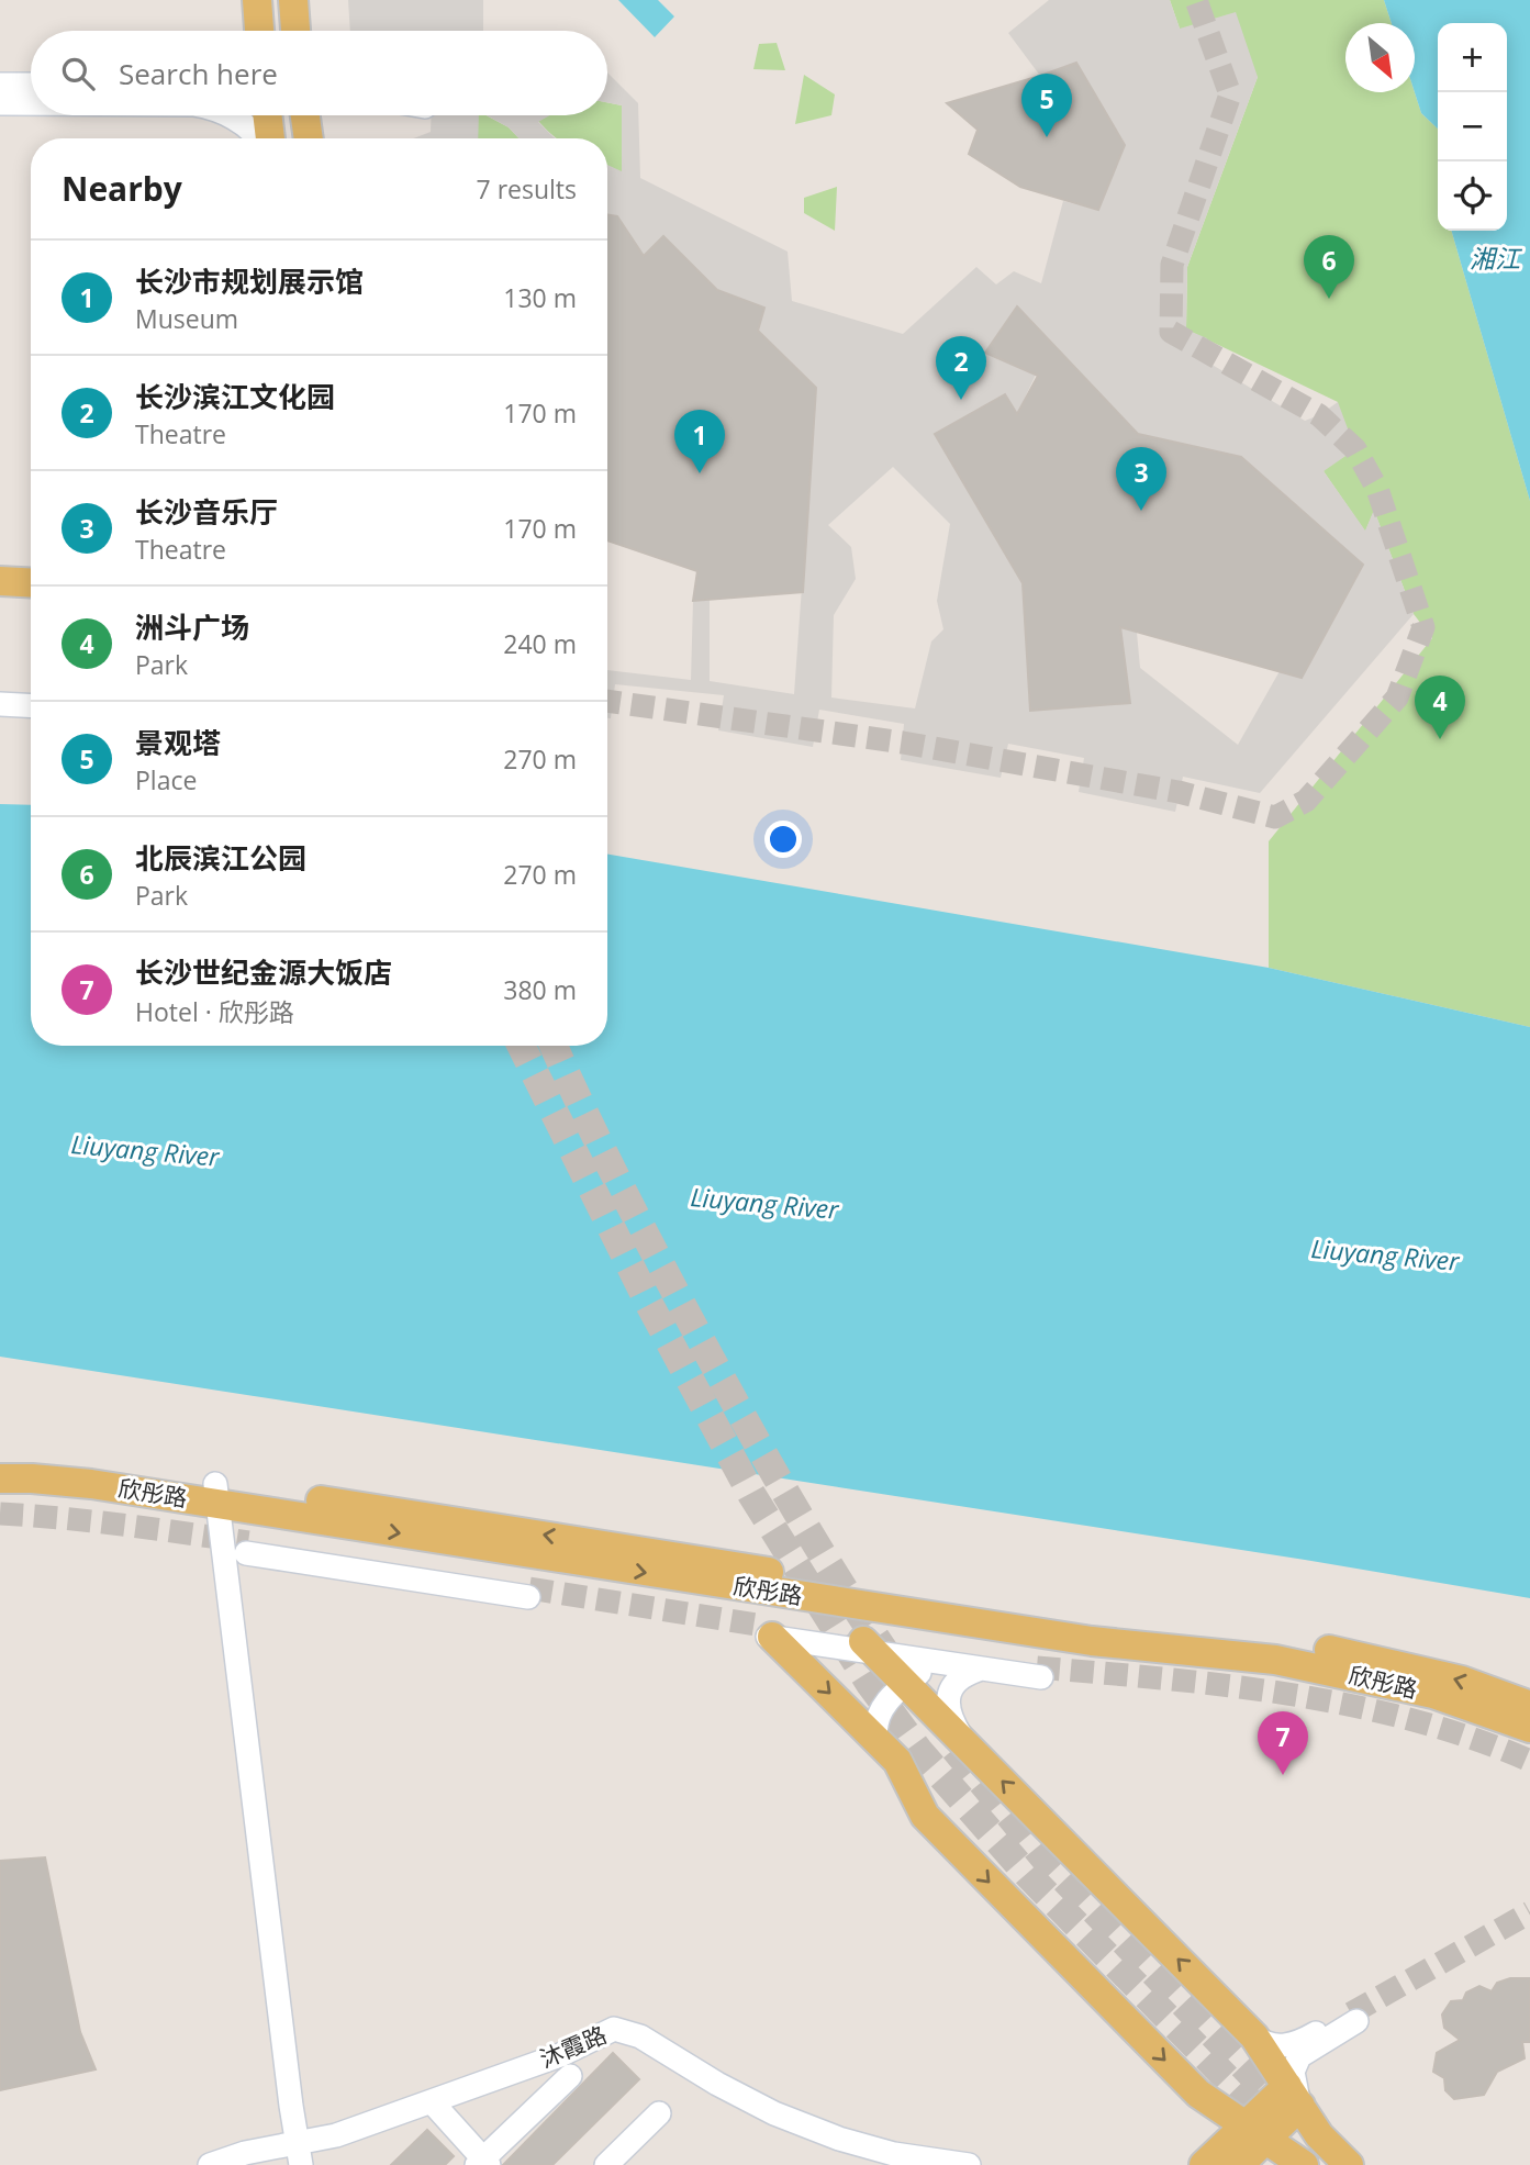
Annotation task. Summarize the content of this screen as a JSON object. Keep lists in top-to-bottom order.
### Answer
{
  "streets": {
    "main road": ["欣彤路"],
    "street": ["沐霞路"]
  },
  "water": ["湘江", "Liuyang River"],
  "north": "bottom right",
  "page": {
    "map_buttons": ["+", "−"],
    "search": "Search here",
    "pins": [
      "5",
      "6",
      "2",
      "1",
      "3",
      "4",
      "7"
    ],
    "heading": ["Nearby", "7 results"],
    "list": [
      {
        "mark": "1",
        "name": "长沙市规划展示馆",
        "note": "Museum",
        "value": "130 m"
      },
      {
        "mark": "2",
        "name": "长沙滨江文化园",
        "note": "Theatre",
        "value": "170 m"
      },
      {
        "mark": "3",
        "name": "长沙音乐厅",
        "note": "Theatre",
        "value": "170 m"
      },
      {
        "mark": "4",
        "name": "洲斗广场",
        "note": "Park",
        "value": "240 m"
      },
      {
        "mark": "5",
        "name": "景观塔",
        "note": "Place",
        "value": "270 m"
      },
      {
        "mark": "6",
        "name": "北辰滨江公园",
        "note": "Park",
        "value": "270 m"
      },
      {
        "mark": "7",
        "name": "长沙世纪金源大饭店",
        "note": "Hotel · 欣彤路",
        "value": "380 m"
      }
    ]
  }
}
